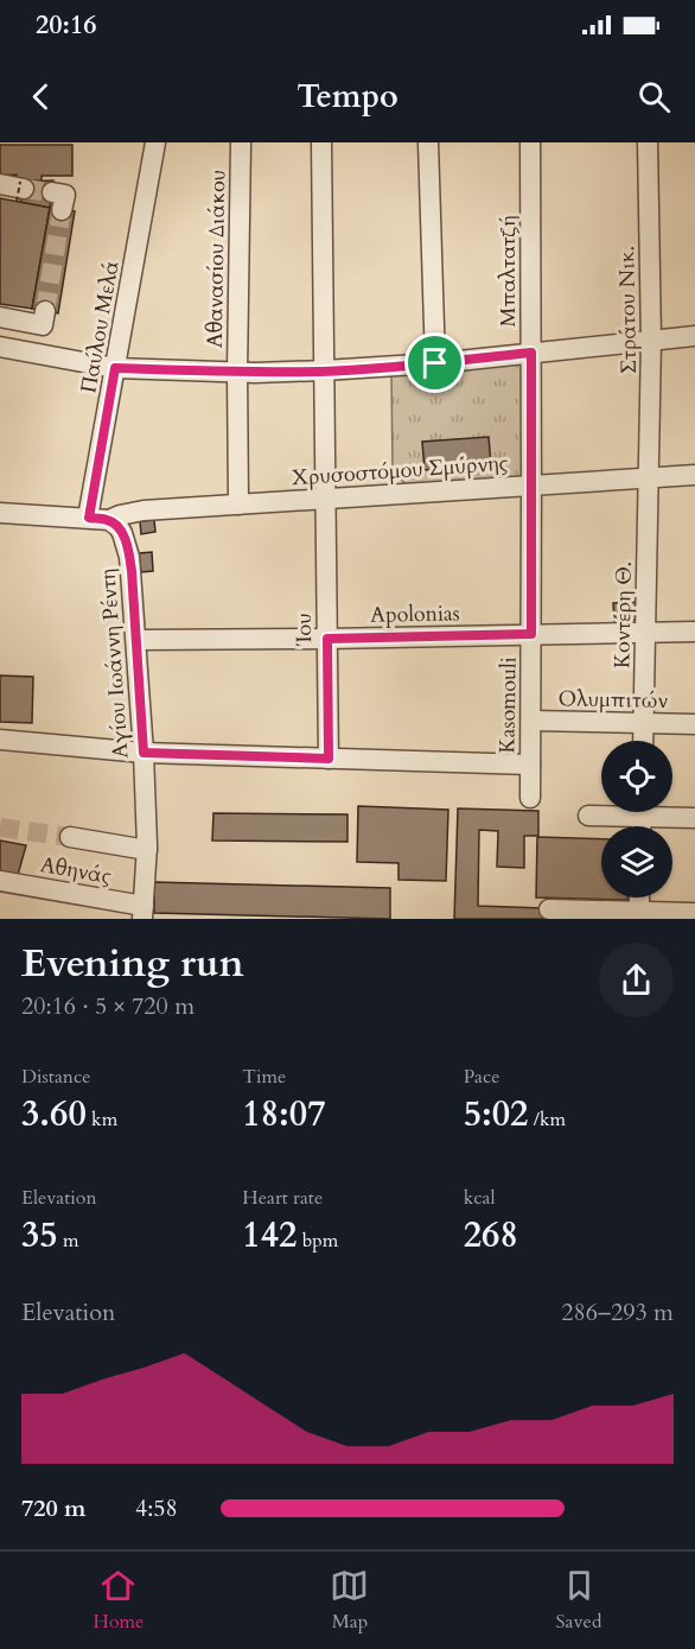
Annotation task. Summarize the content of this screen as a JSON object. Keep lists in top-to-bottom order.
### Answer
{
  "streets": {
    "street": [
      "Αθανασίου Διάκου",
      "Μπαλτατζή",
      "Στράτου Νικ.",
      "Παύλου Μελά",
      "Χρυσοστόμου Σμύρνης",
      "Apolonias",
      "Κοντέρη Θ.",
      "Ίου",
      "Αγίου Ιωάννη Ρέντη",
      "Ολυμπιτών",
      "Kasomouli",
      "Αθηνάς"
    ]
  },
  "crossings": [
    ["Αθανασίου Διάκου", "Χρυσοστόμου Σμύρνης"],
    ["Μπαλτατζή", "Χρυσοστόμου Σμύρνης"],
    ["Μπαλτατζή", "Kasomouli"],
    ["Στράτου Νικ.", "Χρυσοστόμου Σμύρνης"],
    ["Στράτου Νικ.", "Κοντέρη Θ."],
    ["Χρυσοστόμου Σμύρνης", "Κοντέρη Θ."],
    ["Χρυσοστόμου Σμύρνης", "Ίου"],
    ["Χρυσοστόμου Σμύρνης", "Αγίου Ιωάννη Ρέντη"],
    ["Χρυσοστόμου Σμύρνης", "Kasomouli"],
    ["Apolonias", "Κοντέρη Θ."],
    ["Apolonias", "Ίου"],
    ["Apolonias", "Αγίου Ιωάννη Ρέντη"],
    ["Apolonias", "Kasomouli"],
    ["Κοντέρη Θ.", "Ολυμπιτών"],
    ["Αγίου Ιωάννη Ρέντη", "Αθηνάς"],
    ["Ολυμπιτών", "Kasomouli"]
  ],
  "page": {
    "status": "20:16",
    "header": "Tempo",
    "heading": ["Evening run", "20:16 · 5 × 720 m"],
    "stats": [
      ["Distance", "3.60 km"],
      ["Time", "18:07"],
      ["Pace", "5:02 /km"],
      ["Elevation", "35 m"],
      ["Heart rate", "142 bpm"],
      ["kcal", "268"]
    ],
    "chart": ["Elevation", "286–293 m"],
    "list": [
      {
        "name": "720 m",
        "note": "4:58"
      }
    ],
    "tabs": ["Home", "Map", "Saved"]
  }
}
